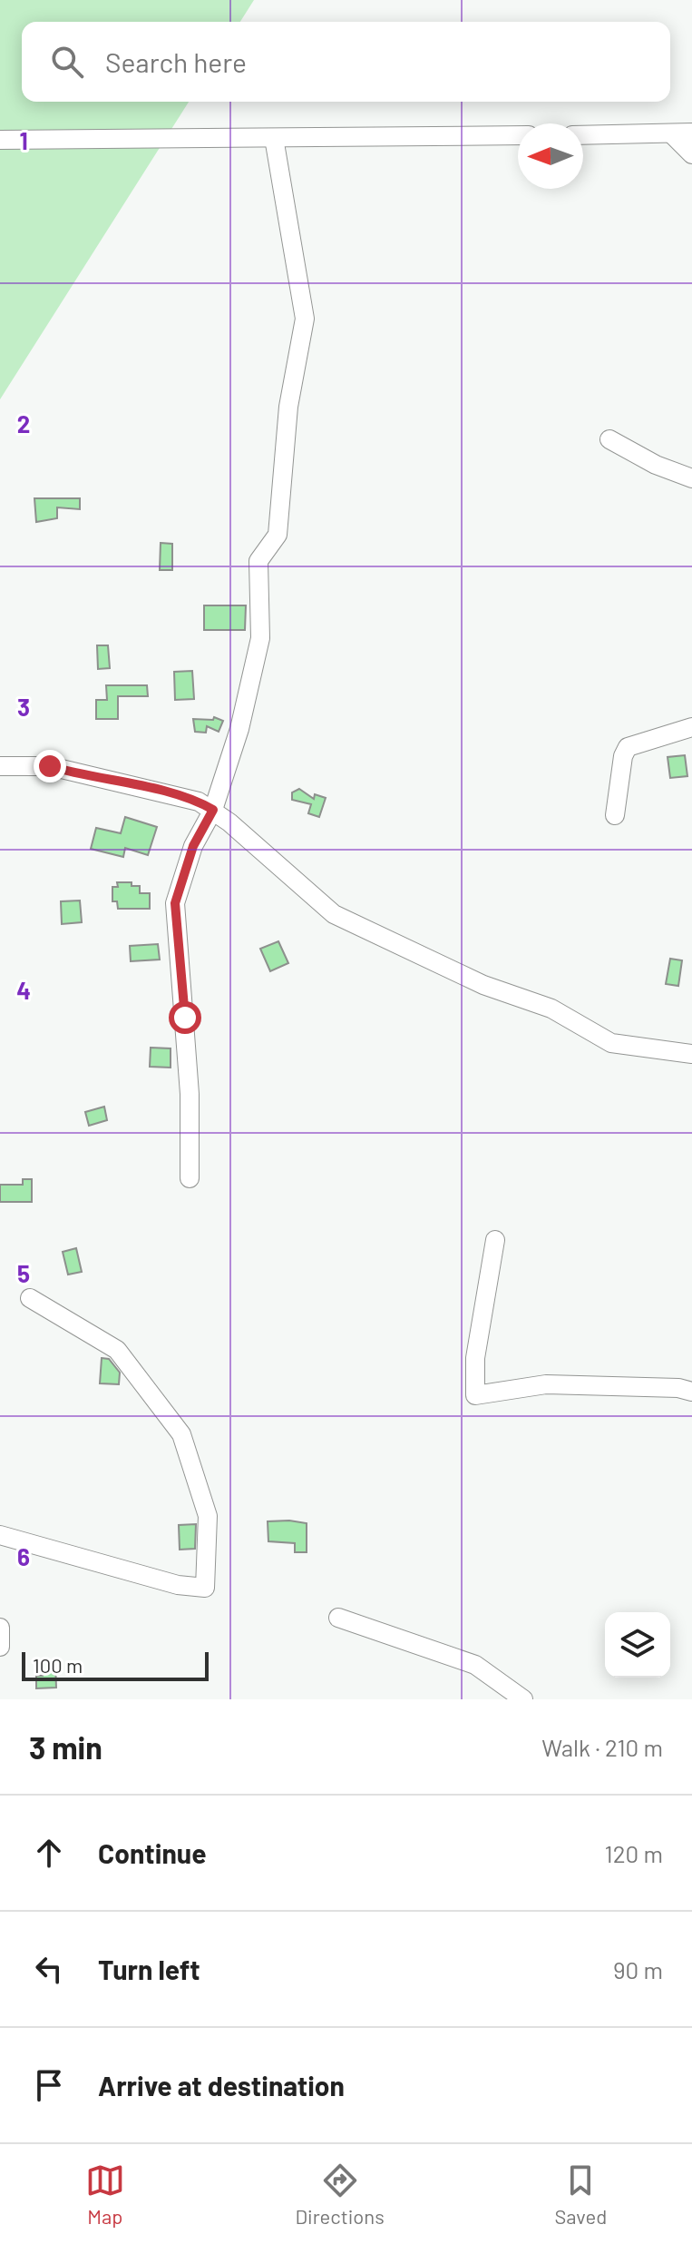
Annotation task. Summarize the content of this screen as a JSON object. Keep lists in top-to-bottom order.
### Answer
{
  "scale_bar": "100 m",
  "north": "left",
  "page": {
    "search": "Search here",
    "scale": "100 m",
    "heading": ["3 min", "Walk · 210 m"],
    "list": [
      ["Continue", "120 m"],
      ["Turn left", "90 m"],
      "Arrive at destination"
    ],
    "nav": ["Map", "Directions", "Saved"]
  },
  "grid": {
    "rows": [
      "1",
      "2",
      "3",
      "4",
      "5",
      "6"
    ]
  }
}
